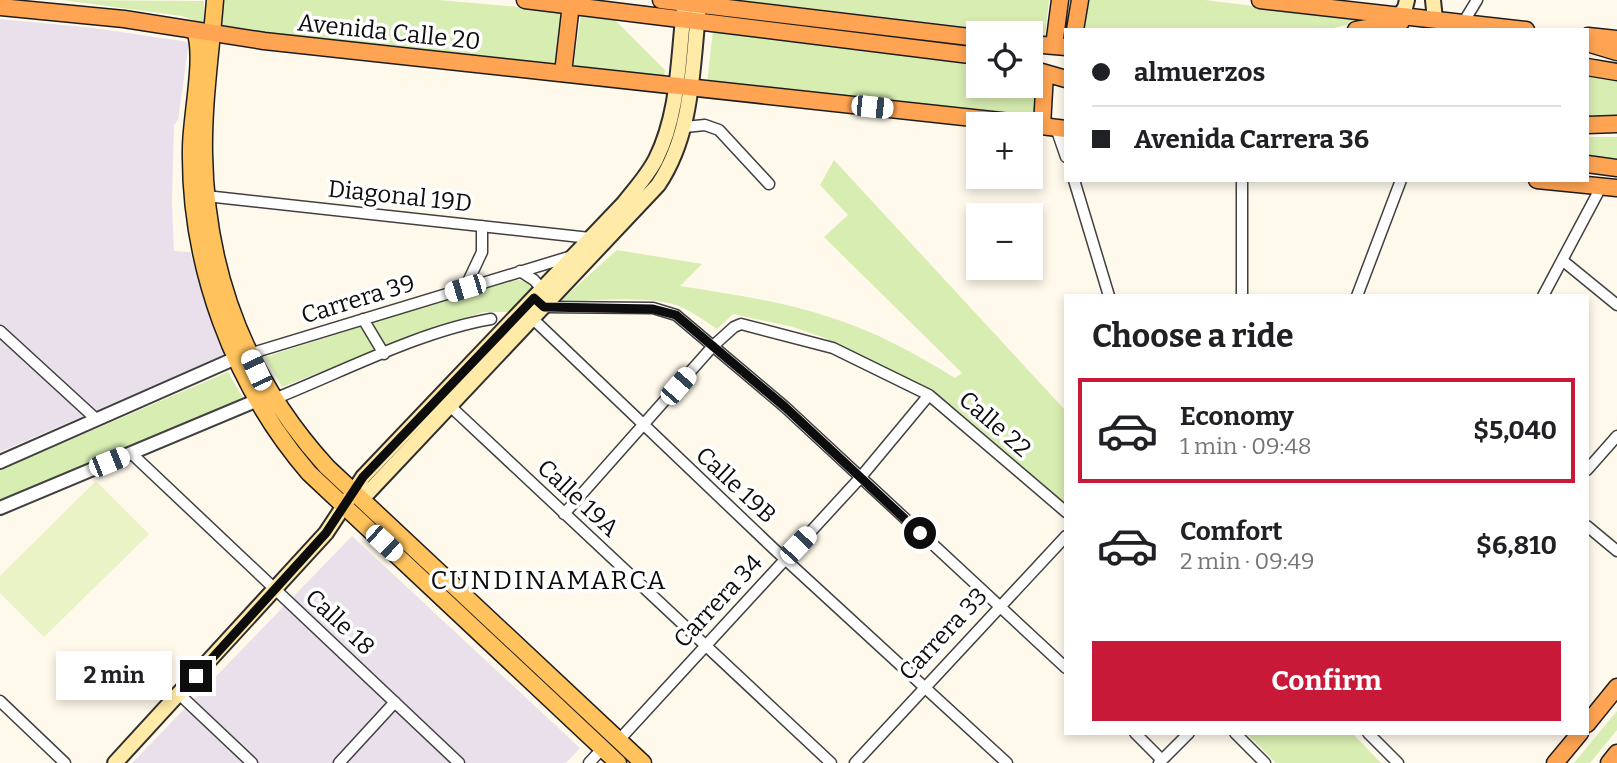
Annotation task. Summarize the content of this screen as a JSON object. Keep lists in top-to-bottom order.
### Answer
{
  "streets": {
    "highway": ["Avenida Calle 20"],
    "street": [
      "Diagonal 19D",
      "Carrera 39",
      "Calle 22",
      "Calle 19B",
      "Calle 19A",
      "Carrera 34",
      "Calle 18",
      "Carrera 33"
    ]
  },
  "crossings": [
    ["Calle 22", "Carrera 34"],
    ["Calle 19B", "Carrera 34"],
    ["Calle 19B", "Carrera 33"],
    ["Calle 19A", "Carrera 34"]
  ],
  "districts": ["CUNDINAMARCA"],
  "page": {
    "map_buttons": ["+", "−"],
    "banner": ["almuerzos", "Avenida Carrera 36"],
    "heading": "Choose a ride",
    "list": [
      {
        "name": "Economy",
        "note": "1 min · 09:48",
        "value": "$5,040"
      },
      {
        "name": "Comfort",
        "note": "2 min · 09:49",
        "value": "$6,810"
      }
    ],
    "buttons": "Confirm",
    "bubble": "2 min"
  }
}
